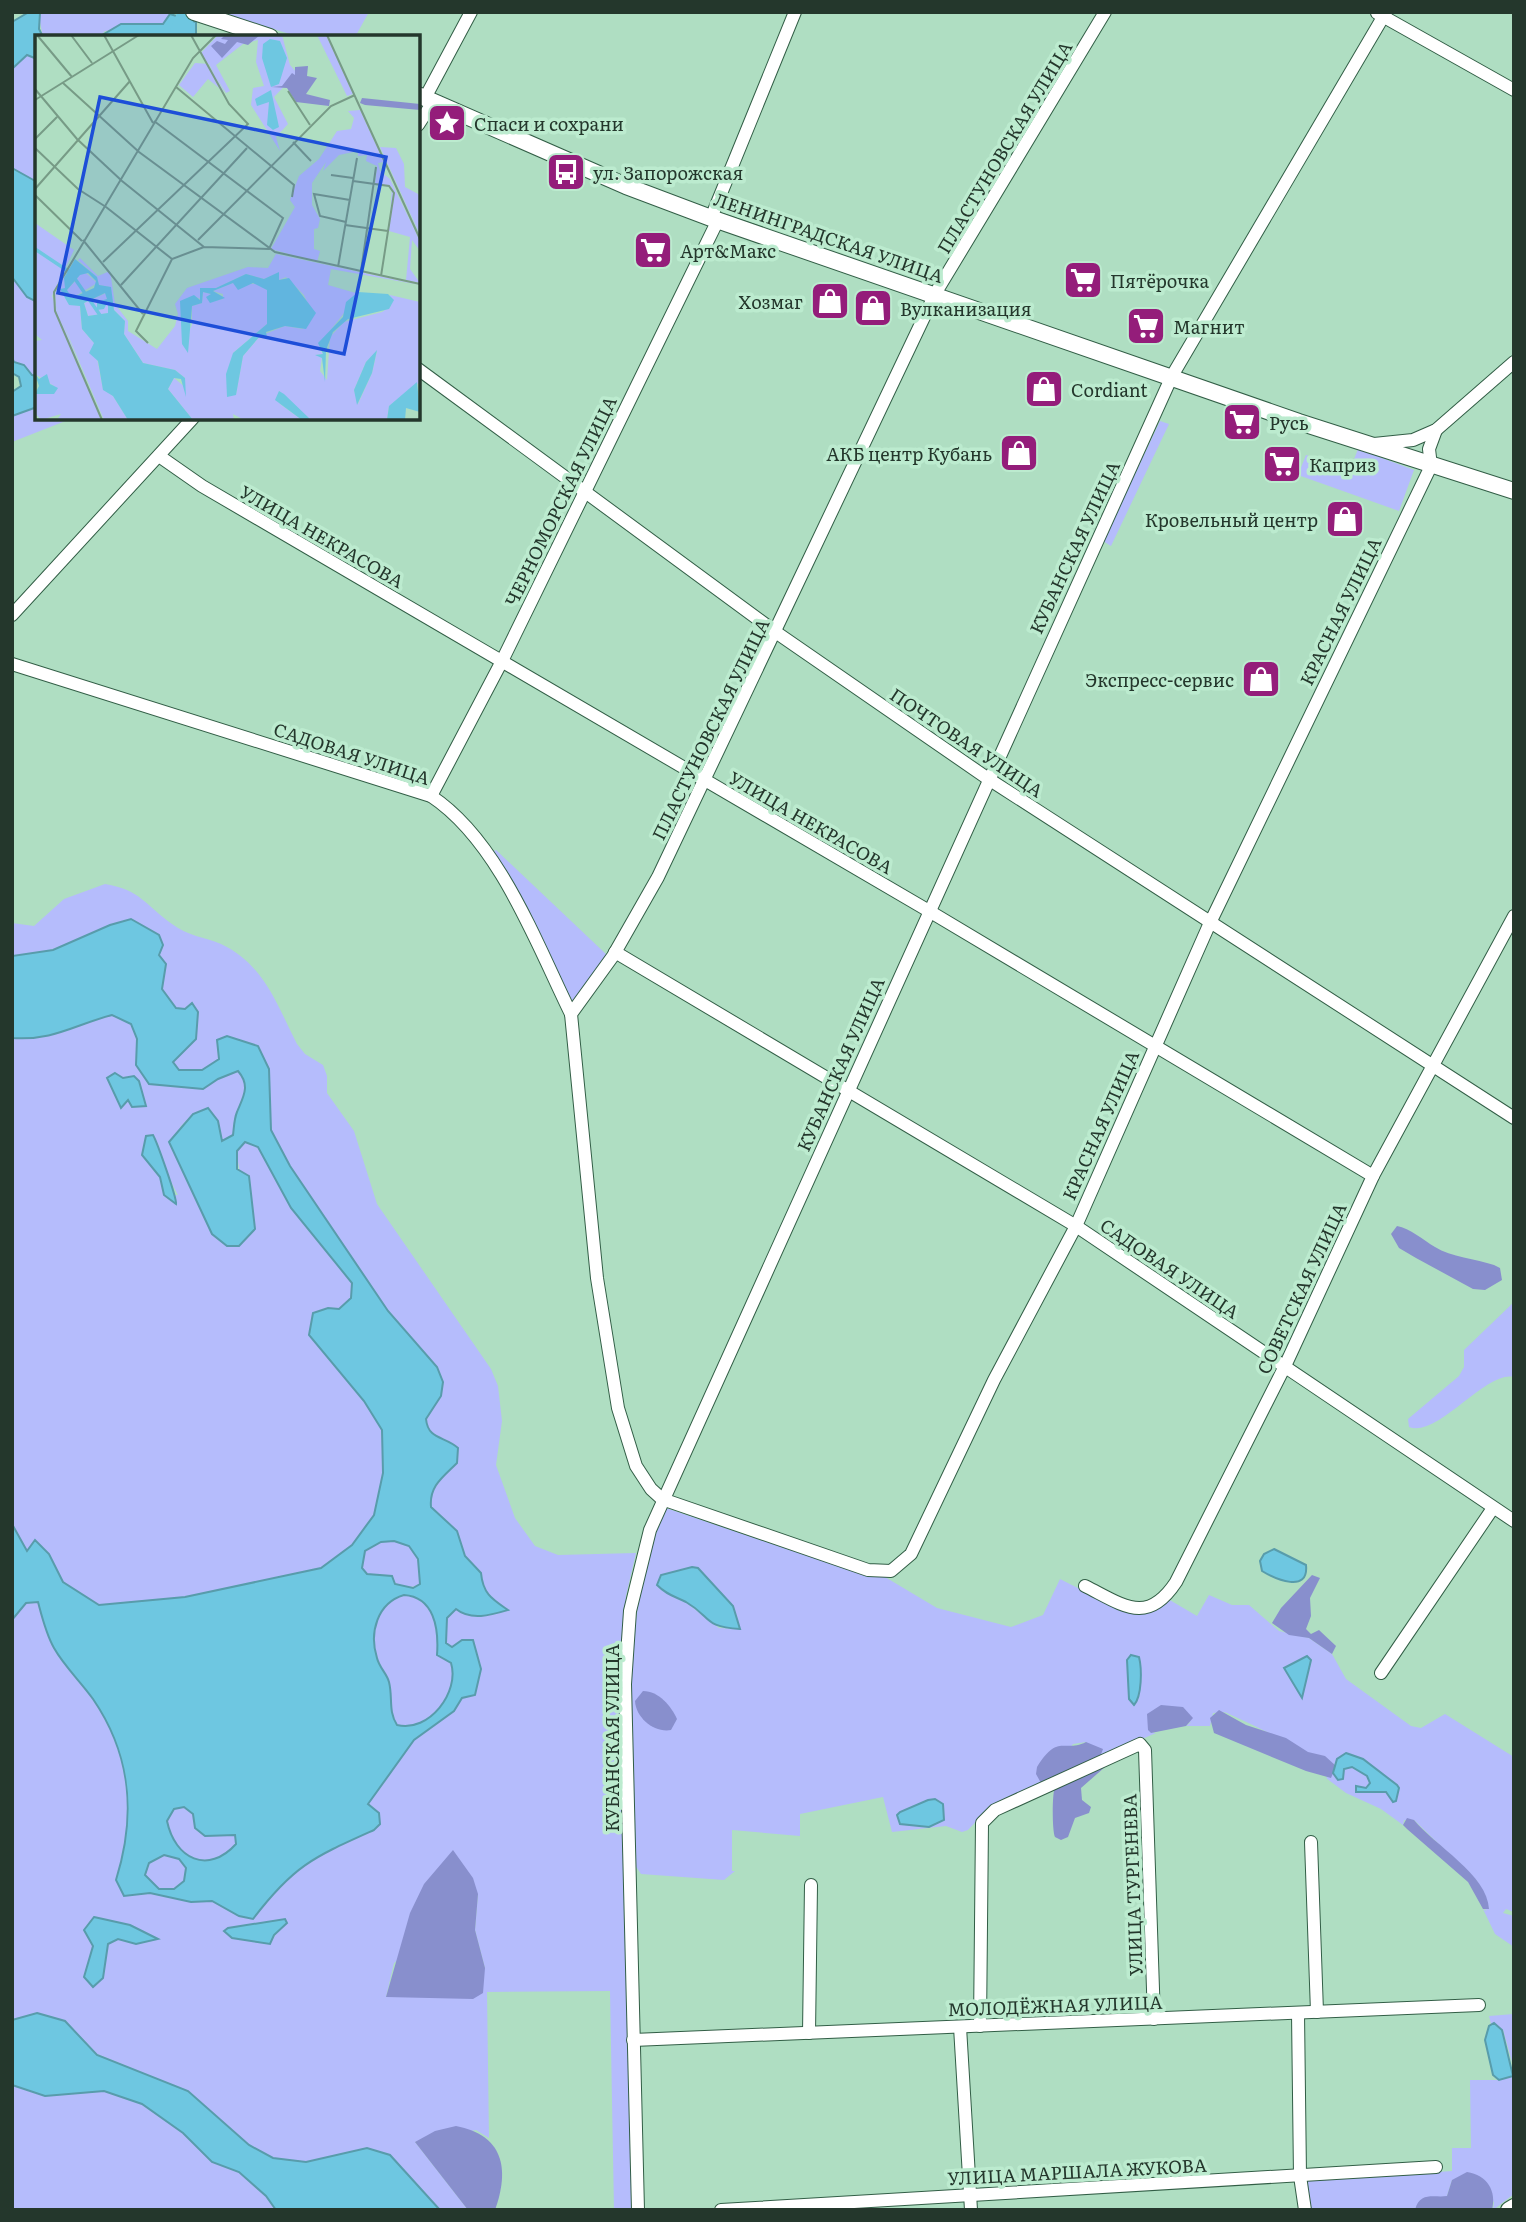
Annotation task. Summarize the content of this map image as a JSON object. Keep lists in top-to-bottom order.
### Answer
{
  "streets": {
    "main road": ["ЛЕНИНГРАДСКАЯ УЛИЦА"],
    "street": [
      "ПЛАСТУНОВСКАЯ УЛИЦА",
      "ЧЕРНОМОРСКАЯ УЛИЦА",
      "УЛИЦА НЕКРАСОВА",
      "КУБАНСКАЯ УЛИЦА",
      "КРАСНАЯ УЛИЦА",
      "ПОЧТОВАЯ УЛИЦА",
      "САДОВАЯ УЛИЦА",
      "СОВЕТСКАЯ УЛИЦА",
      "УЛИЦА ТУРГЕНЕВА",
      "МОЛОДЁЖНАЯ УЛИЦА",
      "УЛИЦА МАРШАЛА ЖУКОВА"
    ]
  },
  "crossings": [
    ["ПЛАСТУНОВСКАЯ УЛИЦА", "ЛЕНИНГРАДСКАЯ УЛИЦА"],
    ["ПЛАСТУНОВСКАЯ УЛИЦА", "УЛИЦА НЕКРАСОВА"],
    ["ПЛАСТУНОВСКАЯ УЛИЦА", "ПОЧТОВАЯ УЛИЦА"],
    ["ПЛАСТУНОВСКАЯ УЛИЦА", "САДОВАЯ УЛИЦА"],
    ["ЛЕНИНГРАДСКАЯ УЛИЦА", "ЧЕРНОМОРСКАЯ УЛИЦА"],
    ["ЛЕНИНГРАДСКАЯ УЛИЦА", "КУБАНСКАЯ УЛИЦА"],
    ["ЛЕНИНГРАДСКАЯ УЛИЦА", "КРАСНАЯ УЛИЦА"],
    ["ЧЕРНОМОРСКАЯ УЛИЦА", "УЛИЦА НЕКРАСОВА"],
    ["ЧЕРНОМОРСКАЯ УЛИЦА", "ПОЧТОВАЯ УЛИЦА"],
    ["ЧЕРНОМОРСКАЯ УЛИЦА", "САДОВАЯ УЛИЦА"],
    ["УЛИЦА НЕКРАСОВА", "КУБАНСКАЯ УЛИЦА"],
    ["УЛИЦА НЕКРАСОВА", "КРАСНАЯ УЛИЦА"],
    ["УЛИЦА НЕКРАСОВА", "СОВЕТСКАЯ УЛИЦА"],
    ["КУБАНСКАЯ УЛИЦА", "КРАСНАЯ УЛИЦА"],
    ["КУБАНСКАЯ УЛИЦА", "ПОЧТОВАЯ УЛИЦА"],
    ["КУБАНСКАЯ УЛИЦА", "САДОВАЯ УЛИЦА"],
    ["КУБАНСКАЯ УЛИЦА", "МОЛОДЁЖНАЯ УЛИЦА"],
    ["КРАСНАЯ УЛИЦА", "ПОЧТОВАЯ УЛИЦА"],
    ["КРАСНАЯ УЛИЦА", "САДОВАЯ УЛИЦА"],
    ["ПОЧТОВАЯ УЛИЦА", "СОВЕТСКАЯ УЛИЦА"],
    ["САДОВАЯ УЛИЦА", "СОВЕТСКАЯ УЛИЦА"],
    ["УЛИЦА ТУРГЕНЕВА", "МОЛОДЁЖНАЯ УЛИЦА"]
  ],
  "places": {
    "place": ["Спаси и сохрани"],
    "bus stop": ["ул. Запорожская"],
    "supermarket": [
      "Арт&Макс",
      "Пятёрочка",
      "Магнит",
      "Русь",
      "Каприз"
    ],
    "shop": [
      "Хозмаг",
      "Вулканизация",
      "Cordiant",
      "АКБ центр Кубань",
      "Кровельный центр",
      "Экспресс-сервис"
    ]
  }
}
